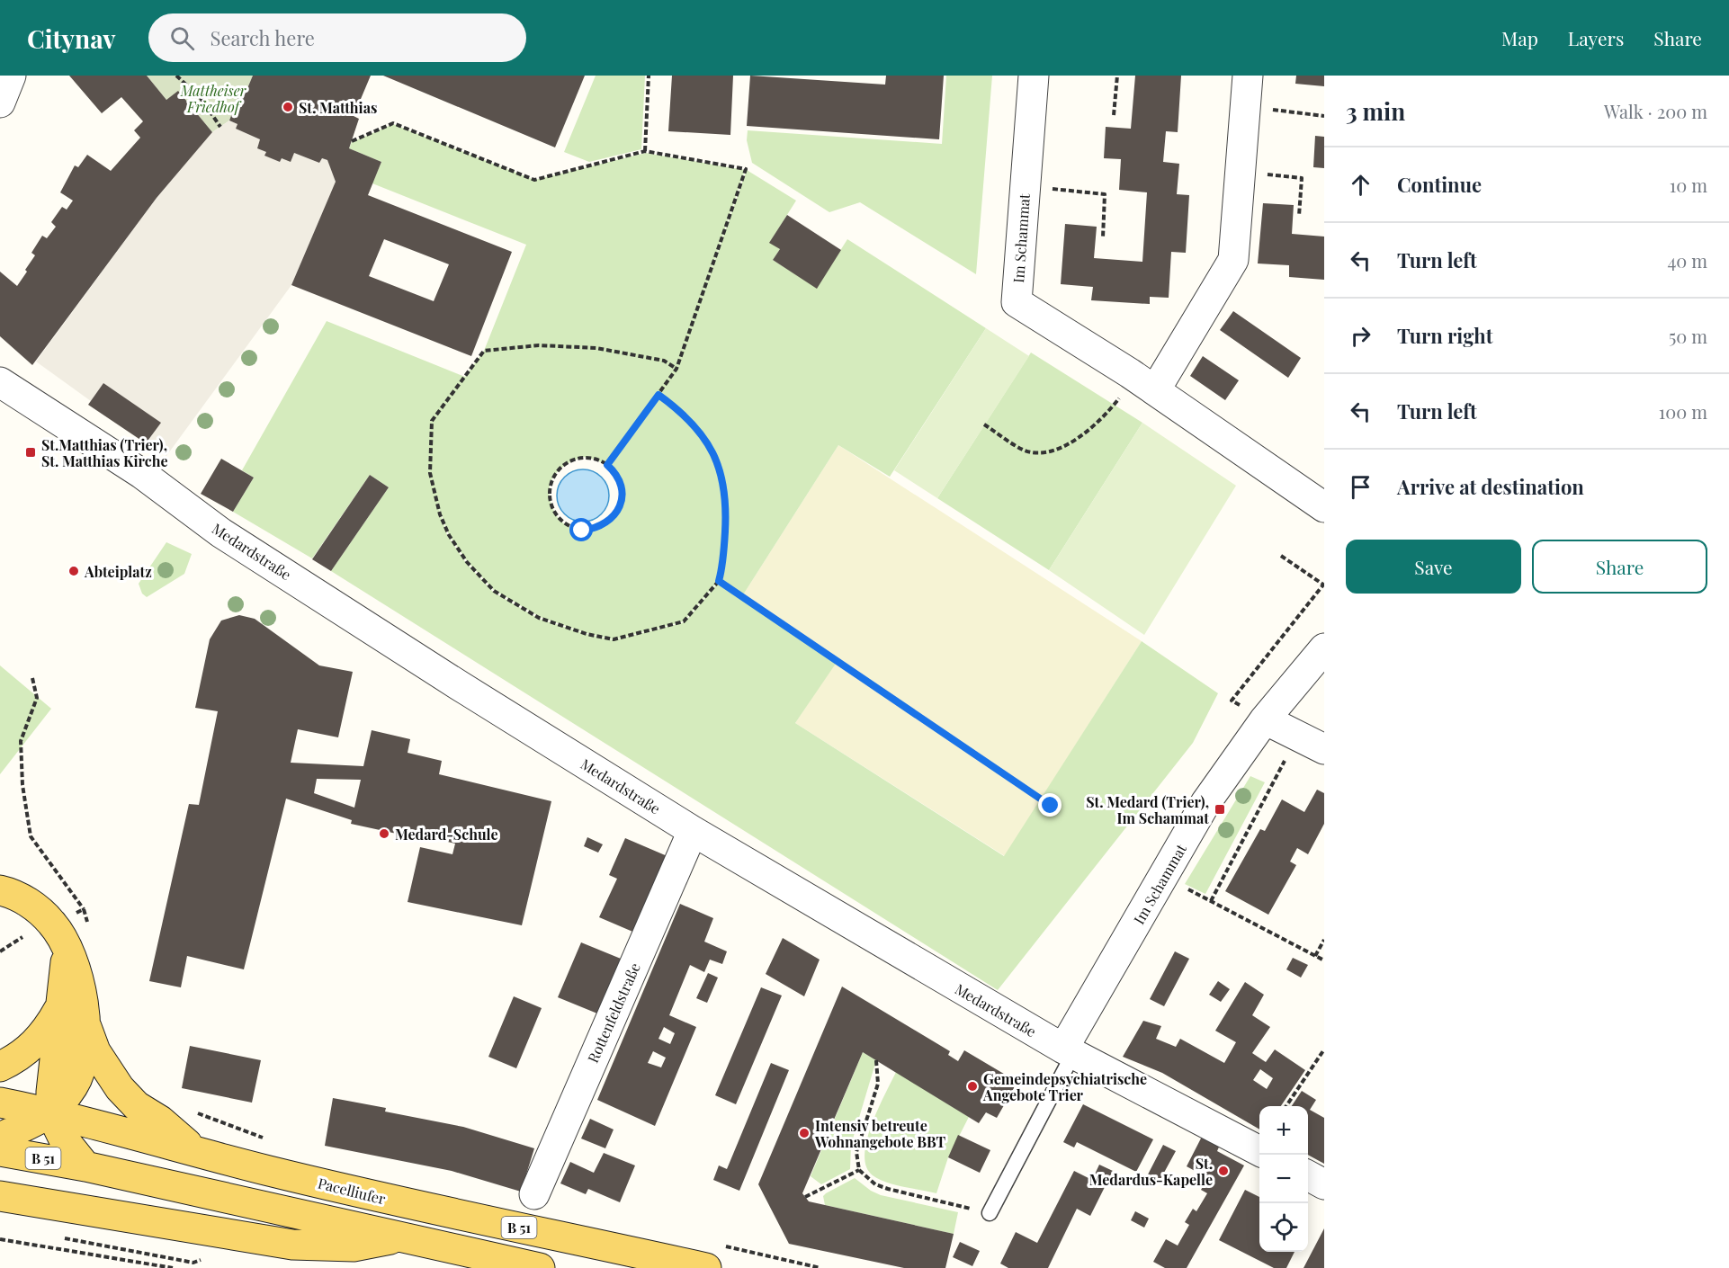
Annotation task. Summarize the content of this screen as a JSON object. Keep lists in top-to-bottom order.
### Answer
{
  "streets": {
    "main road": ["B 51", "Pacelliufer"],
    "street": ["Im Schammat", "Medardstraße", "Rottenfeldstraße"]
  },
  "crossings": [
    ["Im Schammat", "Medardstraße"],
    ["Medardstraße", "Rottenfeldstraße"]
  ],
  "parks": ["Mattheiser Friedhof"],
  "places": {
    "other": [
      "St. Matthias",
      "Abteiplatz",
      "Medard-Schule",
      "Gemeindepsychiatrische Angebote Trier",
      "Intensiv betreute Wohnangebote BBT",
      "St. Medardus-Kapelle"
    ],
    "transit": ["St.Matthias (Trier), St. Matthias Kirche", "St. Medard (Trier), Im Schammat"]
  },
  "page": {
    "header": "Citynav",
    "search": "Search here",
    "nav": ["Map", "Layers", "Share"],
    "heading": ["3 min", "Walk · 200 m"],
    "list": [
      ["Continue", "10 m"],
      ["Turn left", "40 m"],
      ["Turn right", "50 m"],
      ["Turn left", "100 m"],
      "Arrive at destination"
    ],
    "buttons": ["Save", "Share"],
    "map_buttons": ["+", "−"]
  }
}
